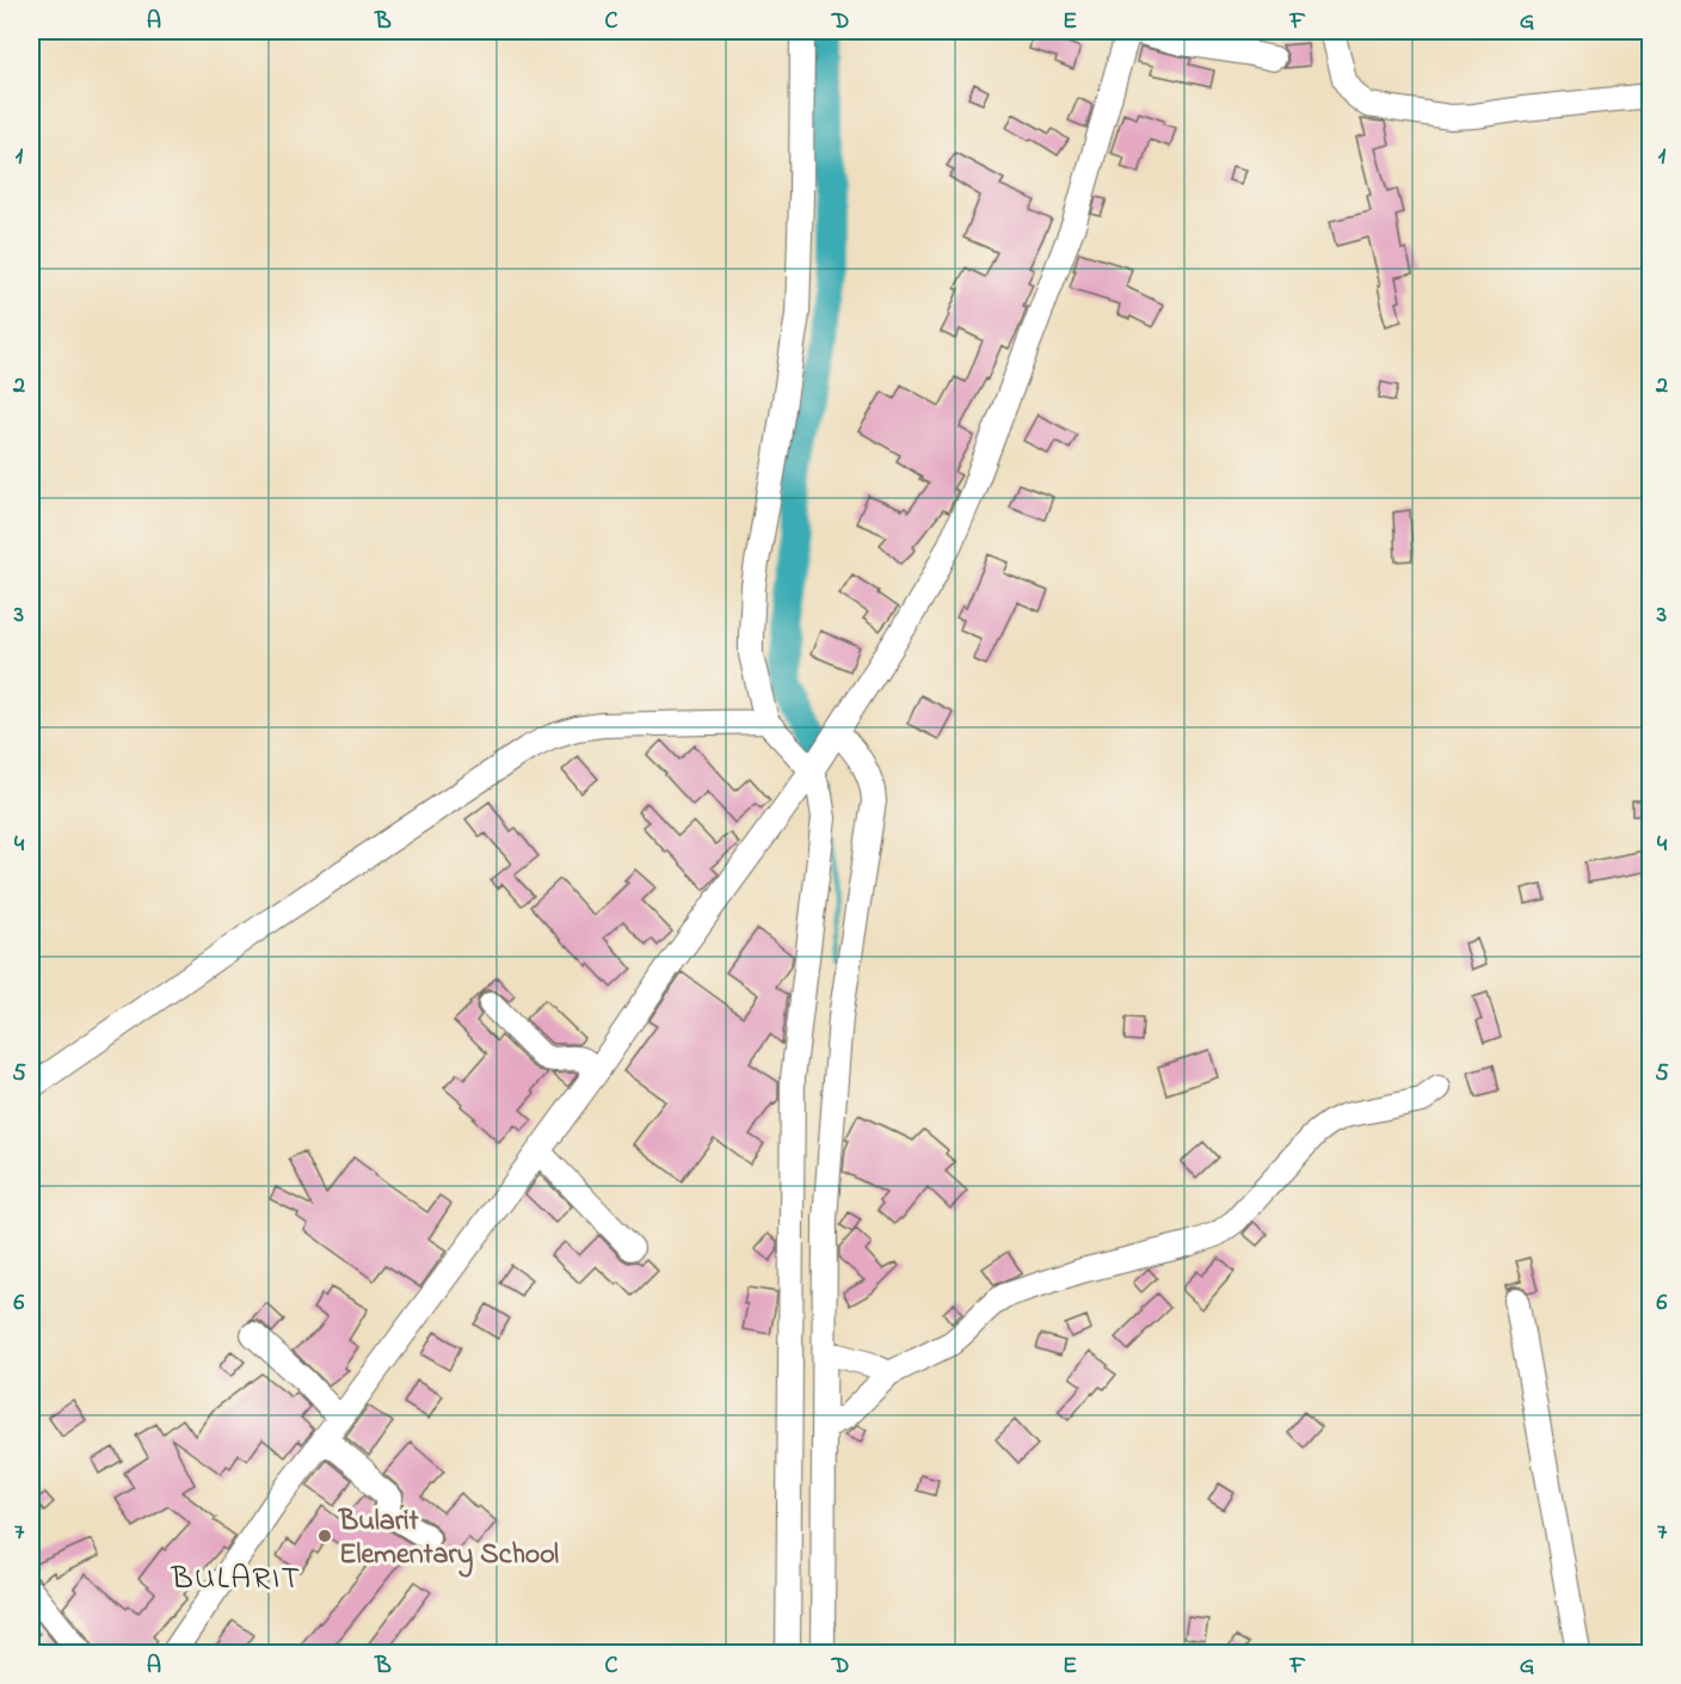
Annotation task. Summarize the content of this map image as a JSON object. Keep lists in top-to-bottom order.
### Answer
{
  "districts": ["BULARIT"],
  "places": ["Bularit Elementary School"],
  "grid": {
    "columns": [
      "A",
      "B",
      "C",
      "D",
      "E",
      "F",
      "G"
    ],
    "rows": [
      "1",
      "2",
      "3",
      "4",
      "5",
      "6",
      "7"
    ]
  }
}
